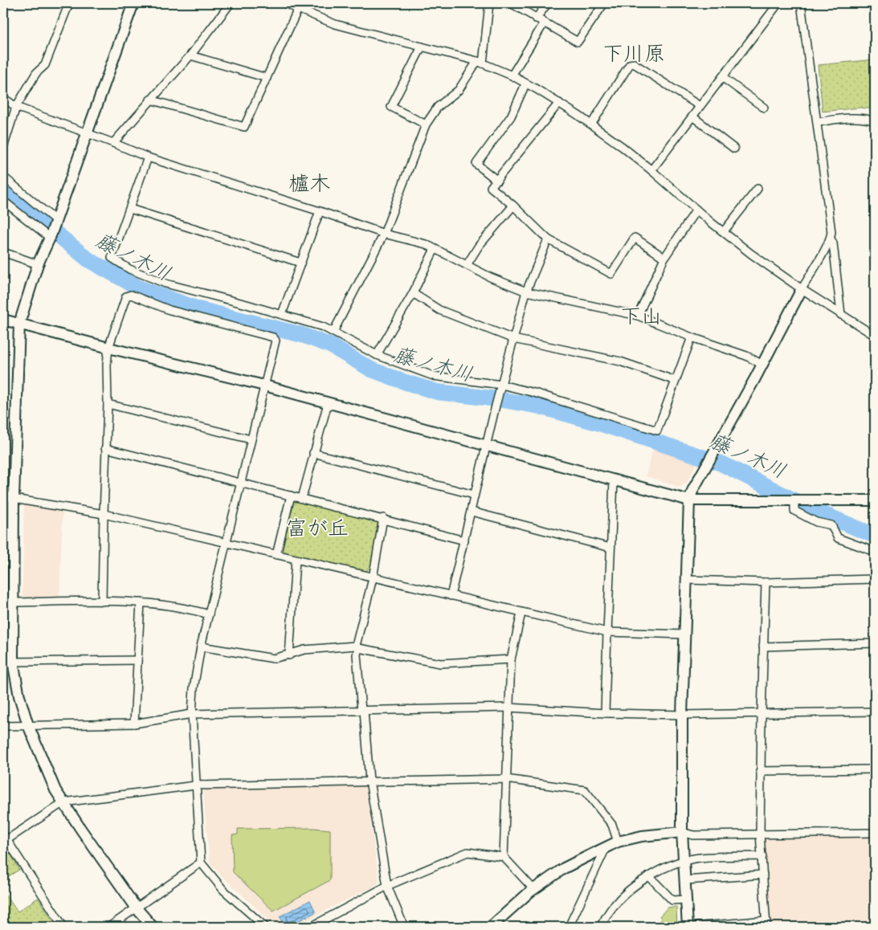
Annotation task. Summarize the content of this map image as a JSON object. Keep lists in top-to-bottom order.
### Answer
{
  "districts": [
    "下川原",
    "櫨木",
    "下山",
    "富が丘"
  ],
  "water": ["藤ノ木川"]
}
